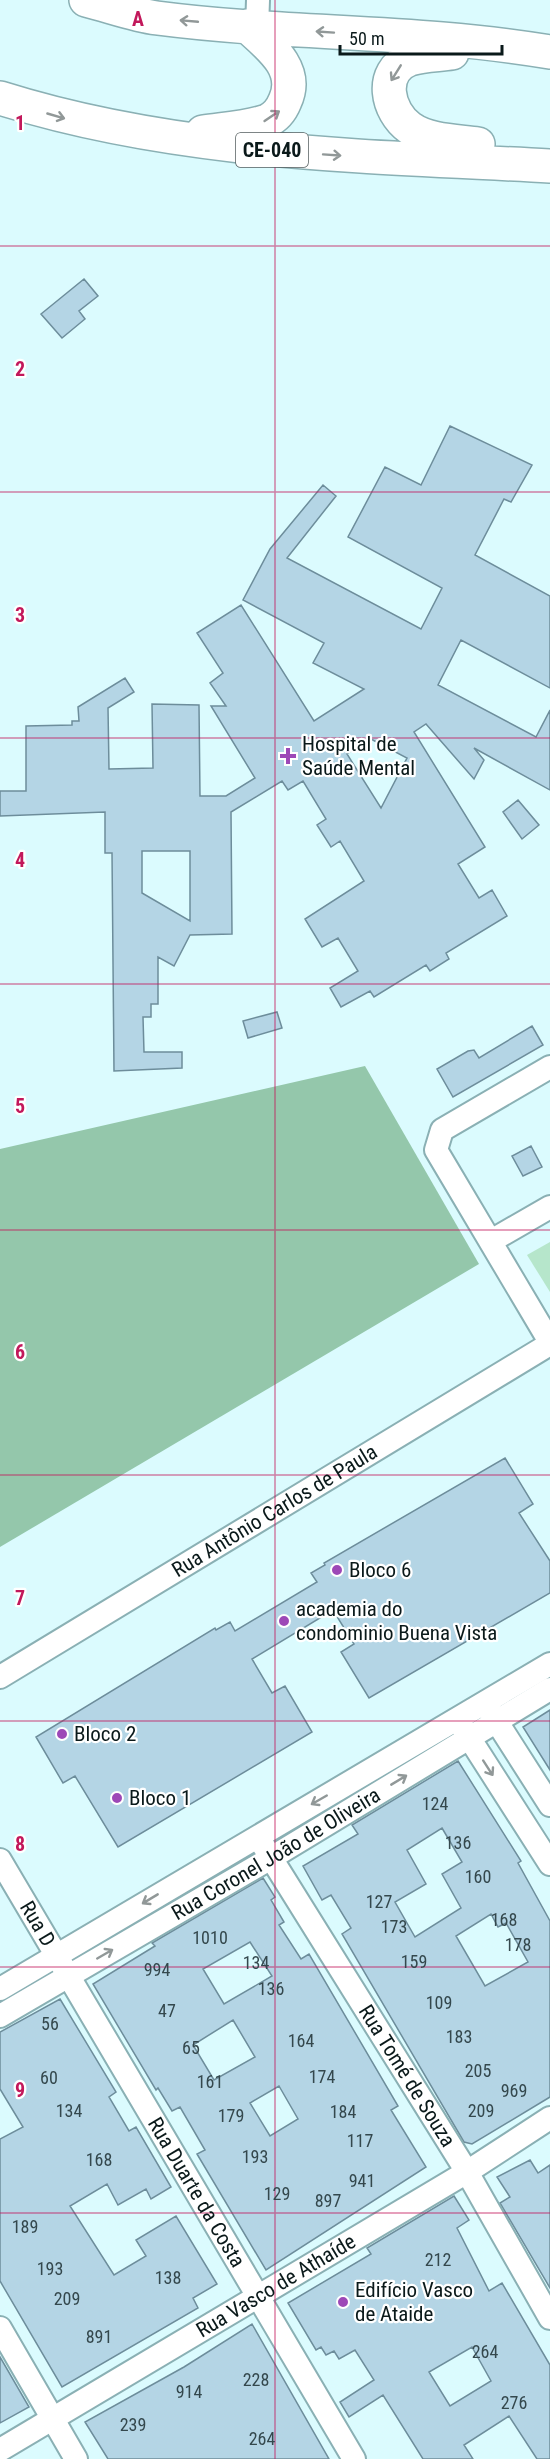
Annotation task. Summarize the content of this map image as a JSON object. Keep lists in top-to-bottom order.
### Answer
{
  "streets": {
    "highway": ["CE-040"],
    "street": [
      "Rua Antônio Carlos de Paula",
      "Rua Coronel João de Oliveira",
      "Rua D",
      "Rua Tomé de Souza",
      "Rua Duarte da Costa",
      "Rua Vasco de Athaíde"
    ]
  },
  "crossings": [
    ["Rua Coronel João de Oliveira", "Rua D"],
    ["Rua Coronel João de Oliveira", "Rua Tomé de Souza"],
    ["Rua Coronel João de Oliveira", "Rua Duarte da Costa"],
    ["Rua D", "Rua Duarte da Costa"],
    ["Rua Tomé de Souza", "Rua Vasco de Athaíde"],
    ["Rua Duarte da Costa", "Rua Vasco de Athaíde"]
  ],
  "places": {
    "health": ["Hospital de Saúde Mental"],
    "other": [
      "Bloco 6",
      "academia do condominio Buena Vista",
      "Bloco 2",
      "Bloco 1",
      "Edifício Vasco de Ataide"
    ]
  },
  "house_numbers": [
    "124",
    "136",
    "160",
    "127",
    "168",
    "173",
    "1010",
    "178",
    "159",
    "134",
    "994",
    "136",
    "109",
    "47",
    "56",
    "183",
    "164",
    "65",
    "205",
    "174",
    "60",
    "161",
    "969",
    "134",
    "209",
    "184",
    "179",
    "117",
    "193",
    "168",
    "941",
    "129",
    "897",
    "189",
    "212",
    "193",
    "138",
    "209",
    "891",
    "264",
    "228",
    "914",
    "276",
    "239",
    "264"
  ],
  "scale_bar": "50 m",
  "grid": {
    "columns": ["A"],
    "rows": [
      "1",
      "2",
      "3",
      "4",
      "5",
      "6",
      "7",
      "8",
      "9"
    ]
  }
}
